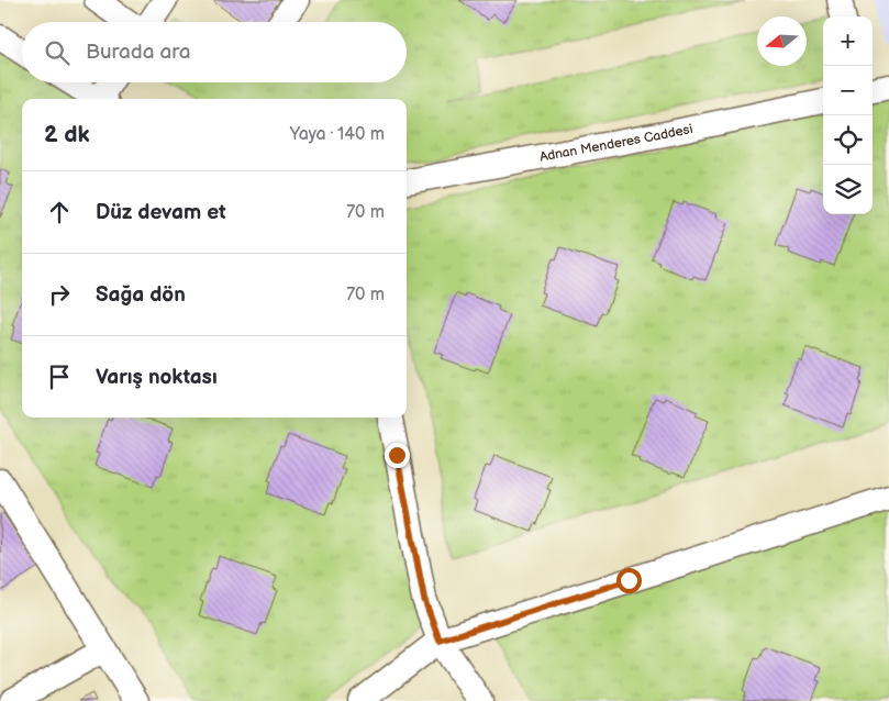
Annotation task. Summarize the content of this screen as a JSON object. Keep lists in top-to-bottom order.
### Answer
{
  "streets": {
    "street": ["Adnan Menderes Caddesi"]
  },
  "north": "left",
  "page": {
    "map_buttons": ["+", "−"],
    "search": "Burada ara",
    "heading": ["2 dk", "Yaya · 140 m"],
    "list": [
      ["Düz devam et", "70 m"],
      ["Sağa dön", "70 m"],
      "Varış noktası"
    ]
  }
}
